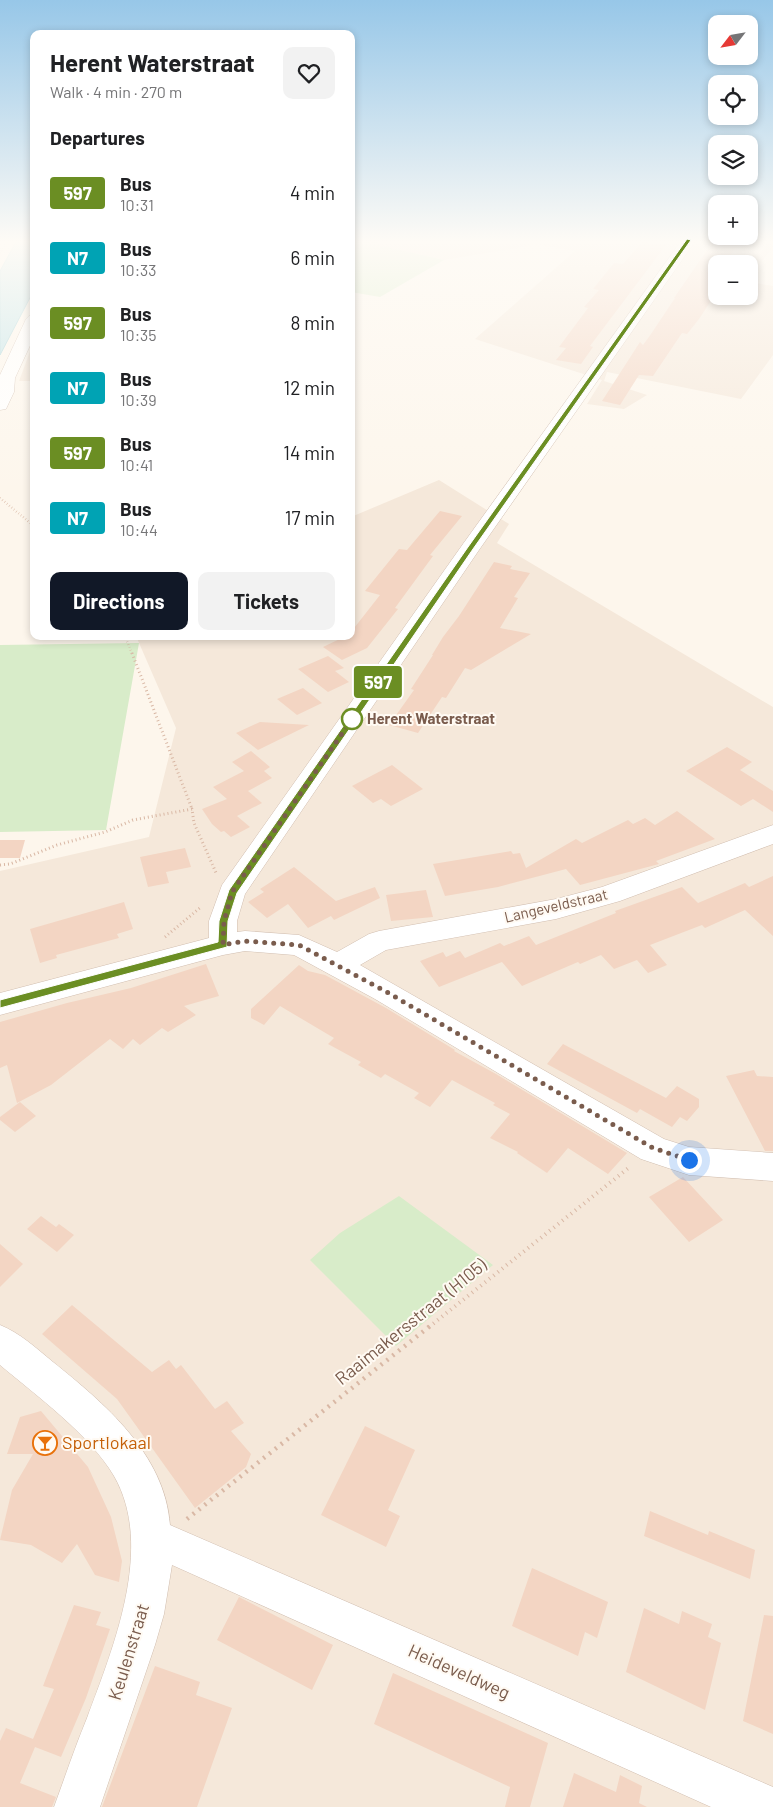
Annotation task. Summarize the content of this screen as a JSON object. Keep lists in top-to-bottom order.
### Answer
{
  "streets": {
    "street": ["Langeveldstraat", "Keulenstraat", "Heideveldweg"],
    "path": ["Raaimakersstraat (H105)"]
  },
  "crossings": [
    ["Keulenstraat", "Heideveldweg"]
  ],
  "places": {
    "other": ["Herent Waterstraat"],
    "bar": ["Sportlokaal"]
  },
  "lines": ["bus line 597"],
  "north": "bottom left",
  "page": {
    "on_map": "597",
    "map_buttons": ["+", "−"],
    "heading": [
      ["Herent Waterstraat", "Walk · 4 min · 270 m"],
      "Departures"
    ],
    "list": [
      {
        "mark": "597",
        "name": "Bus",
        "note": "10:31",
        "value": "4 min"
      },
      {
        "mark": "N7",
        "name": "Bus",
        "note": "10:33",
        "value": "6 min"
      },
      {
        "mark": "597",
        "name": "Bus",
        "note": "10:35",
        "value": "8 min"
      },
      {
        "mark": "N7",
        "name": "Bus",
        "note": "10:39",
        "value": "12 min"
      },
      {
        "mark": "597",
        "name": "Bus",
        "note": "10:41",
        "value": "14 min"
      },
      {
        "mark": "N7",
        "name": "Bus",
        "note": "10:44",
        "value": "17 min"
      }
    ],
    "buttons": ["Directions", "Tickets"]
  }
}
